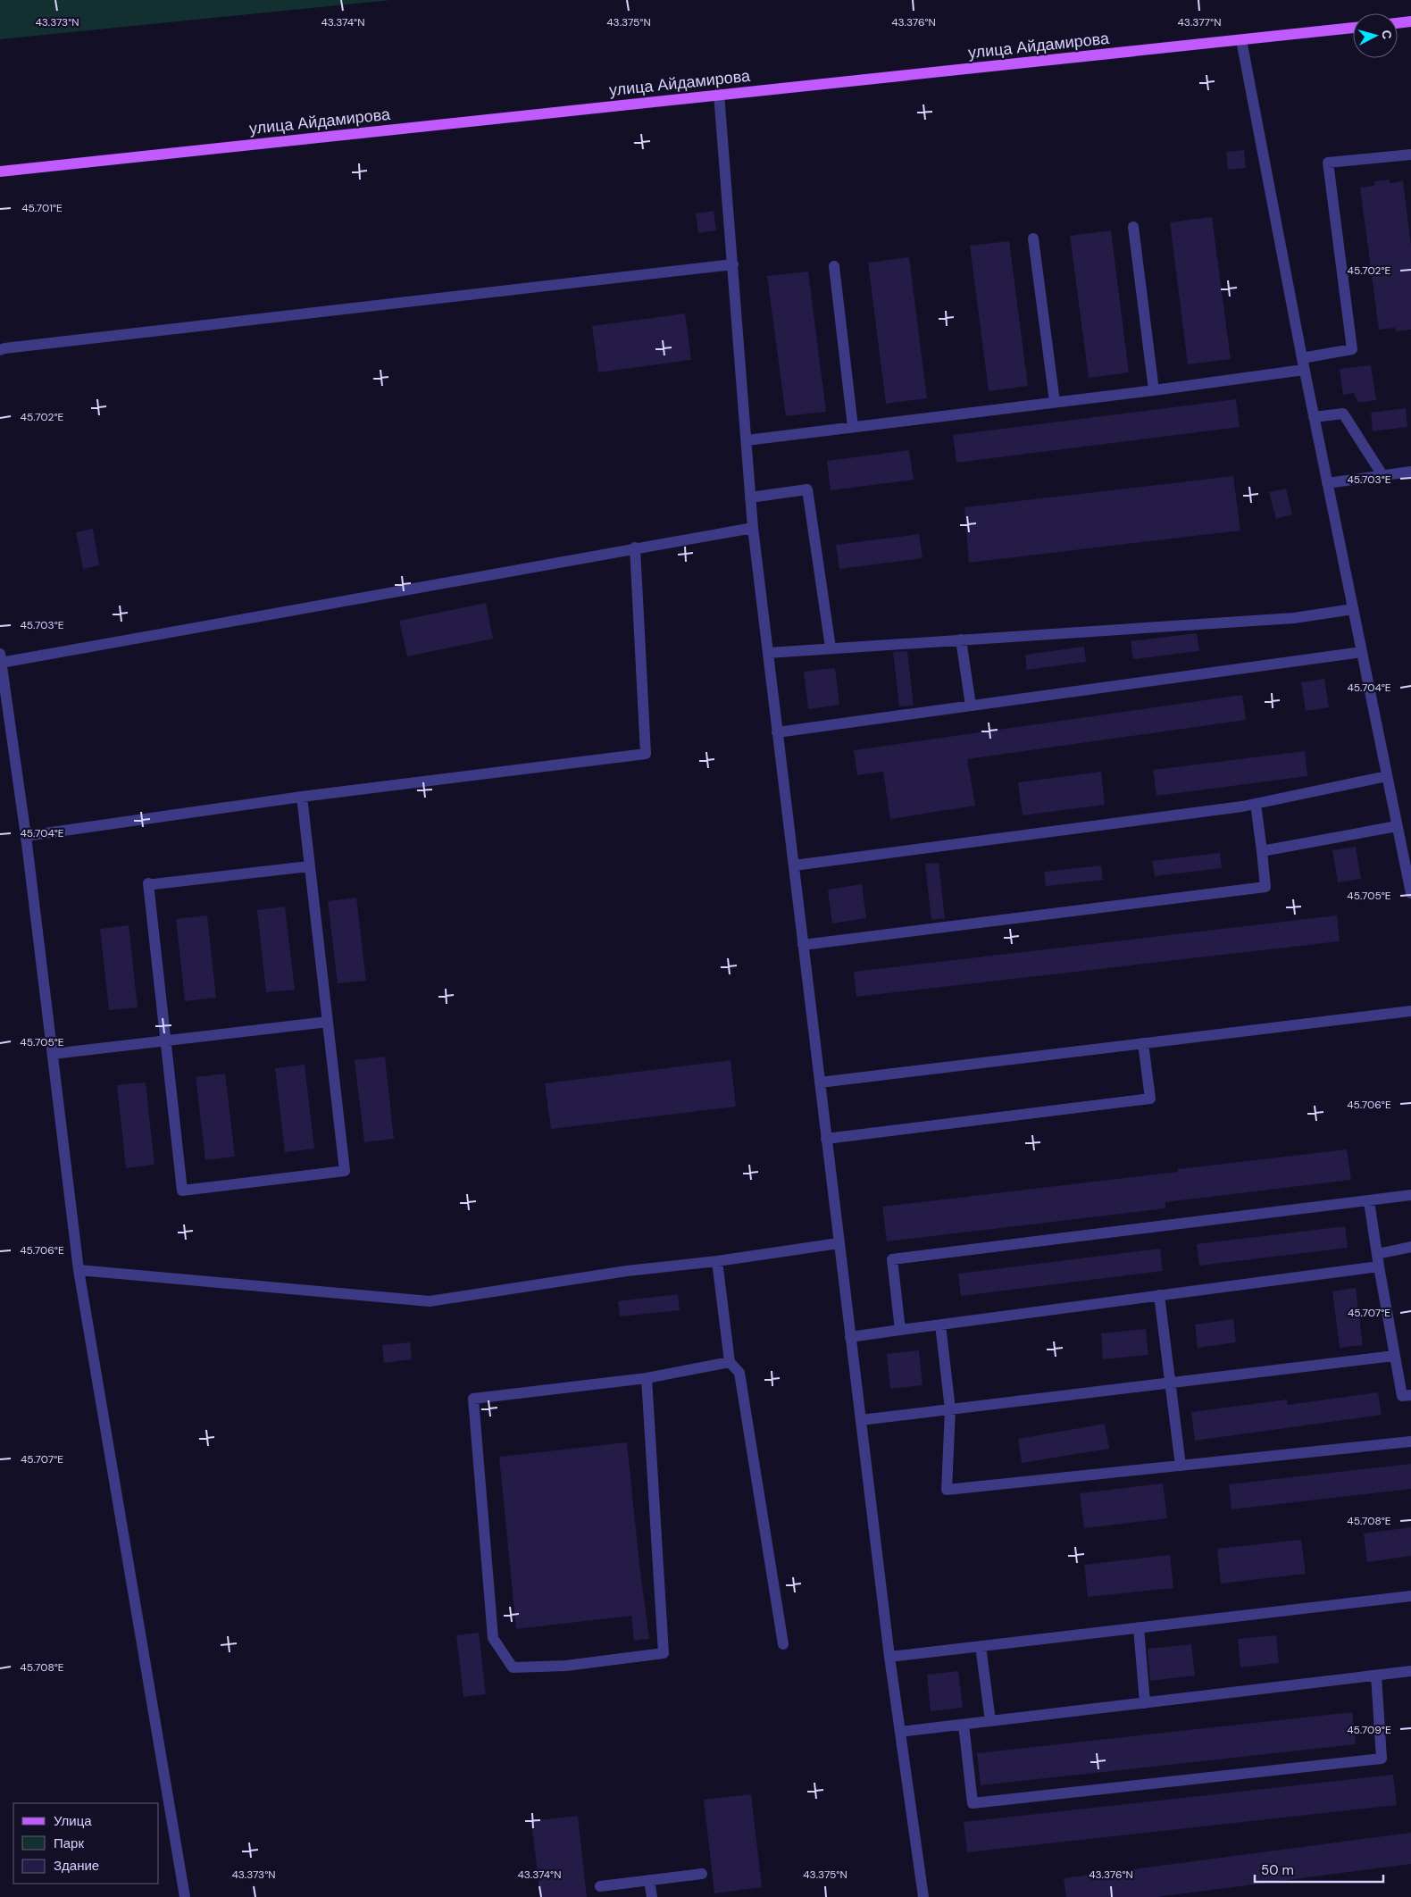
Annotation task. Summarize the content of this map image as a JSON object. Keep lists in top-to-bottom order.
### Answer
{
  "streets": {
    "main road": ["улица Айдамирова"]
  },
  "legend": ["Улица", "Парк", "Здание"],
  "scale_bar": "50 m",
  "north": "right",
  "coordinates": [
    "43.373°N",
    "43.374°N",
    "43.375°N",
    "43.376°N",
    "43.377°N",
    "45.701°E",
    "45.702°E",
    "45.703°E",
    "45.704°E",
    "45.705°E",
    "45.706°E",
    "45.707°E",
    "45.708°E",
    "45.709°E"
  ]
}
